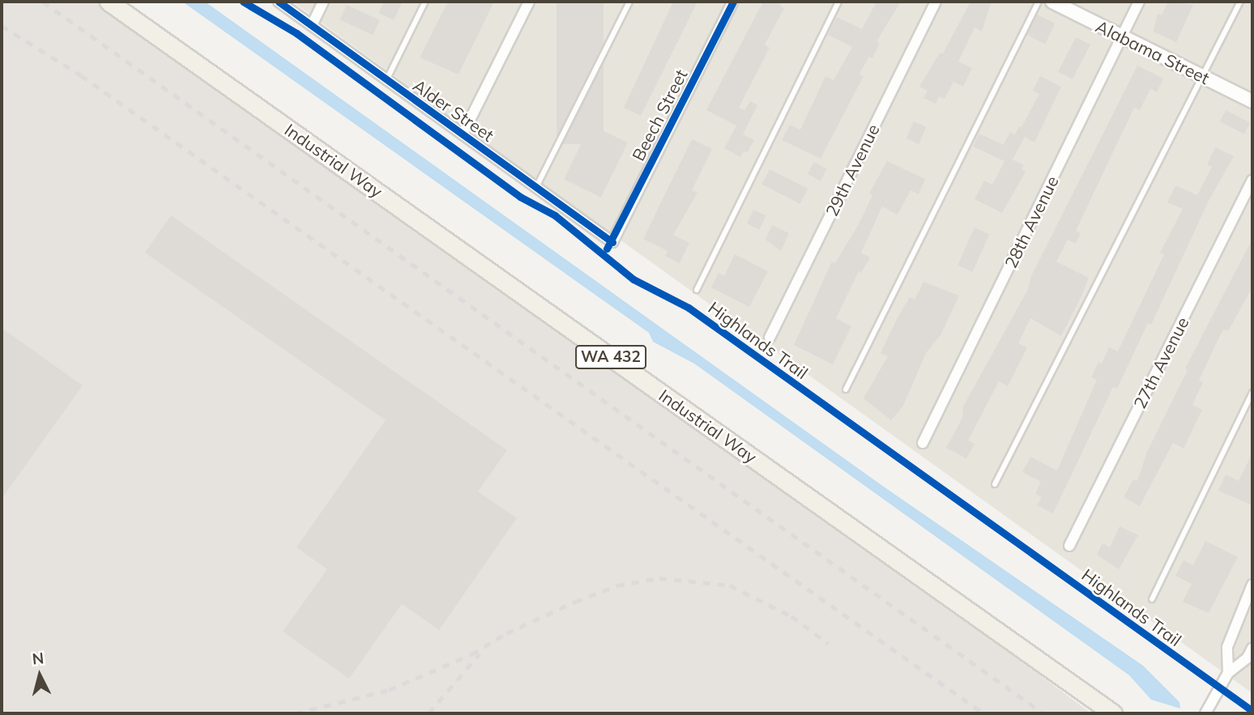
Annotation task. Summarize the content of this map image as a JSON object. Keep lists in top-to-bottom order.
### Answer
{
  "streets": {
    "main road": ["Industrial Way", "WA 432"],
    "street": [
      "Alabama Street",
      "Alder Street",
      "Beech Street",
      "29th Avenue",
      "28th Avenue",
      "27th Avenue"
    ],
    "cycle path": ["Highlands Trail"]
  },
  "crossings": [
    ["Alabama Street", "28th Avenue"],
    ["Alder Street", "Beech Street"]
  ],
  "north": "top"
}
